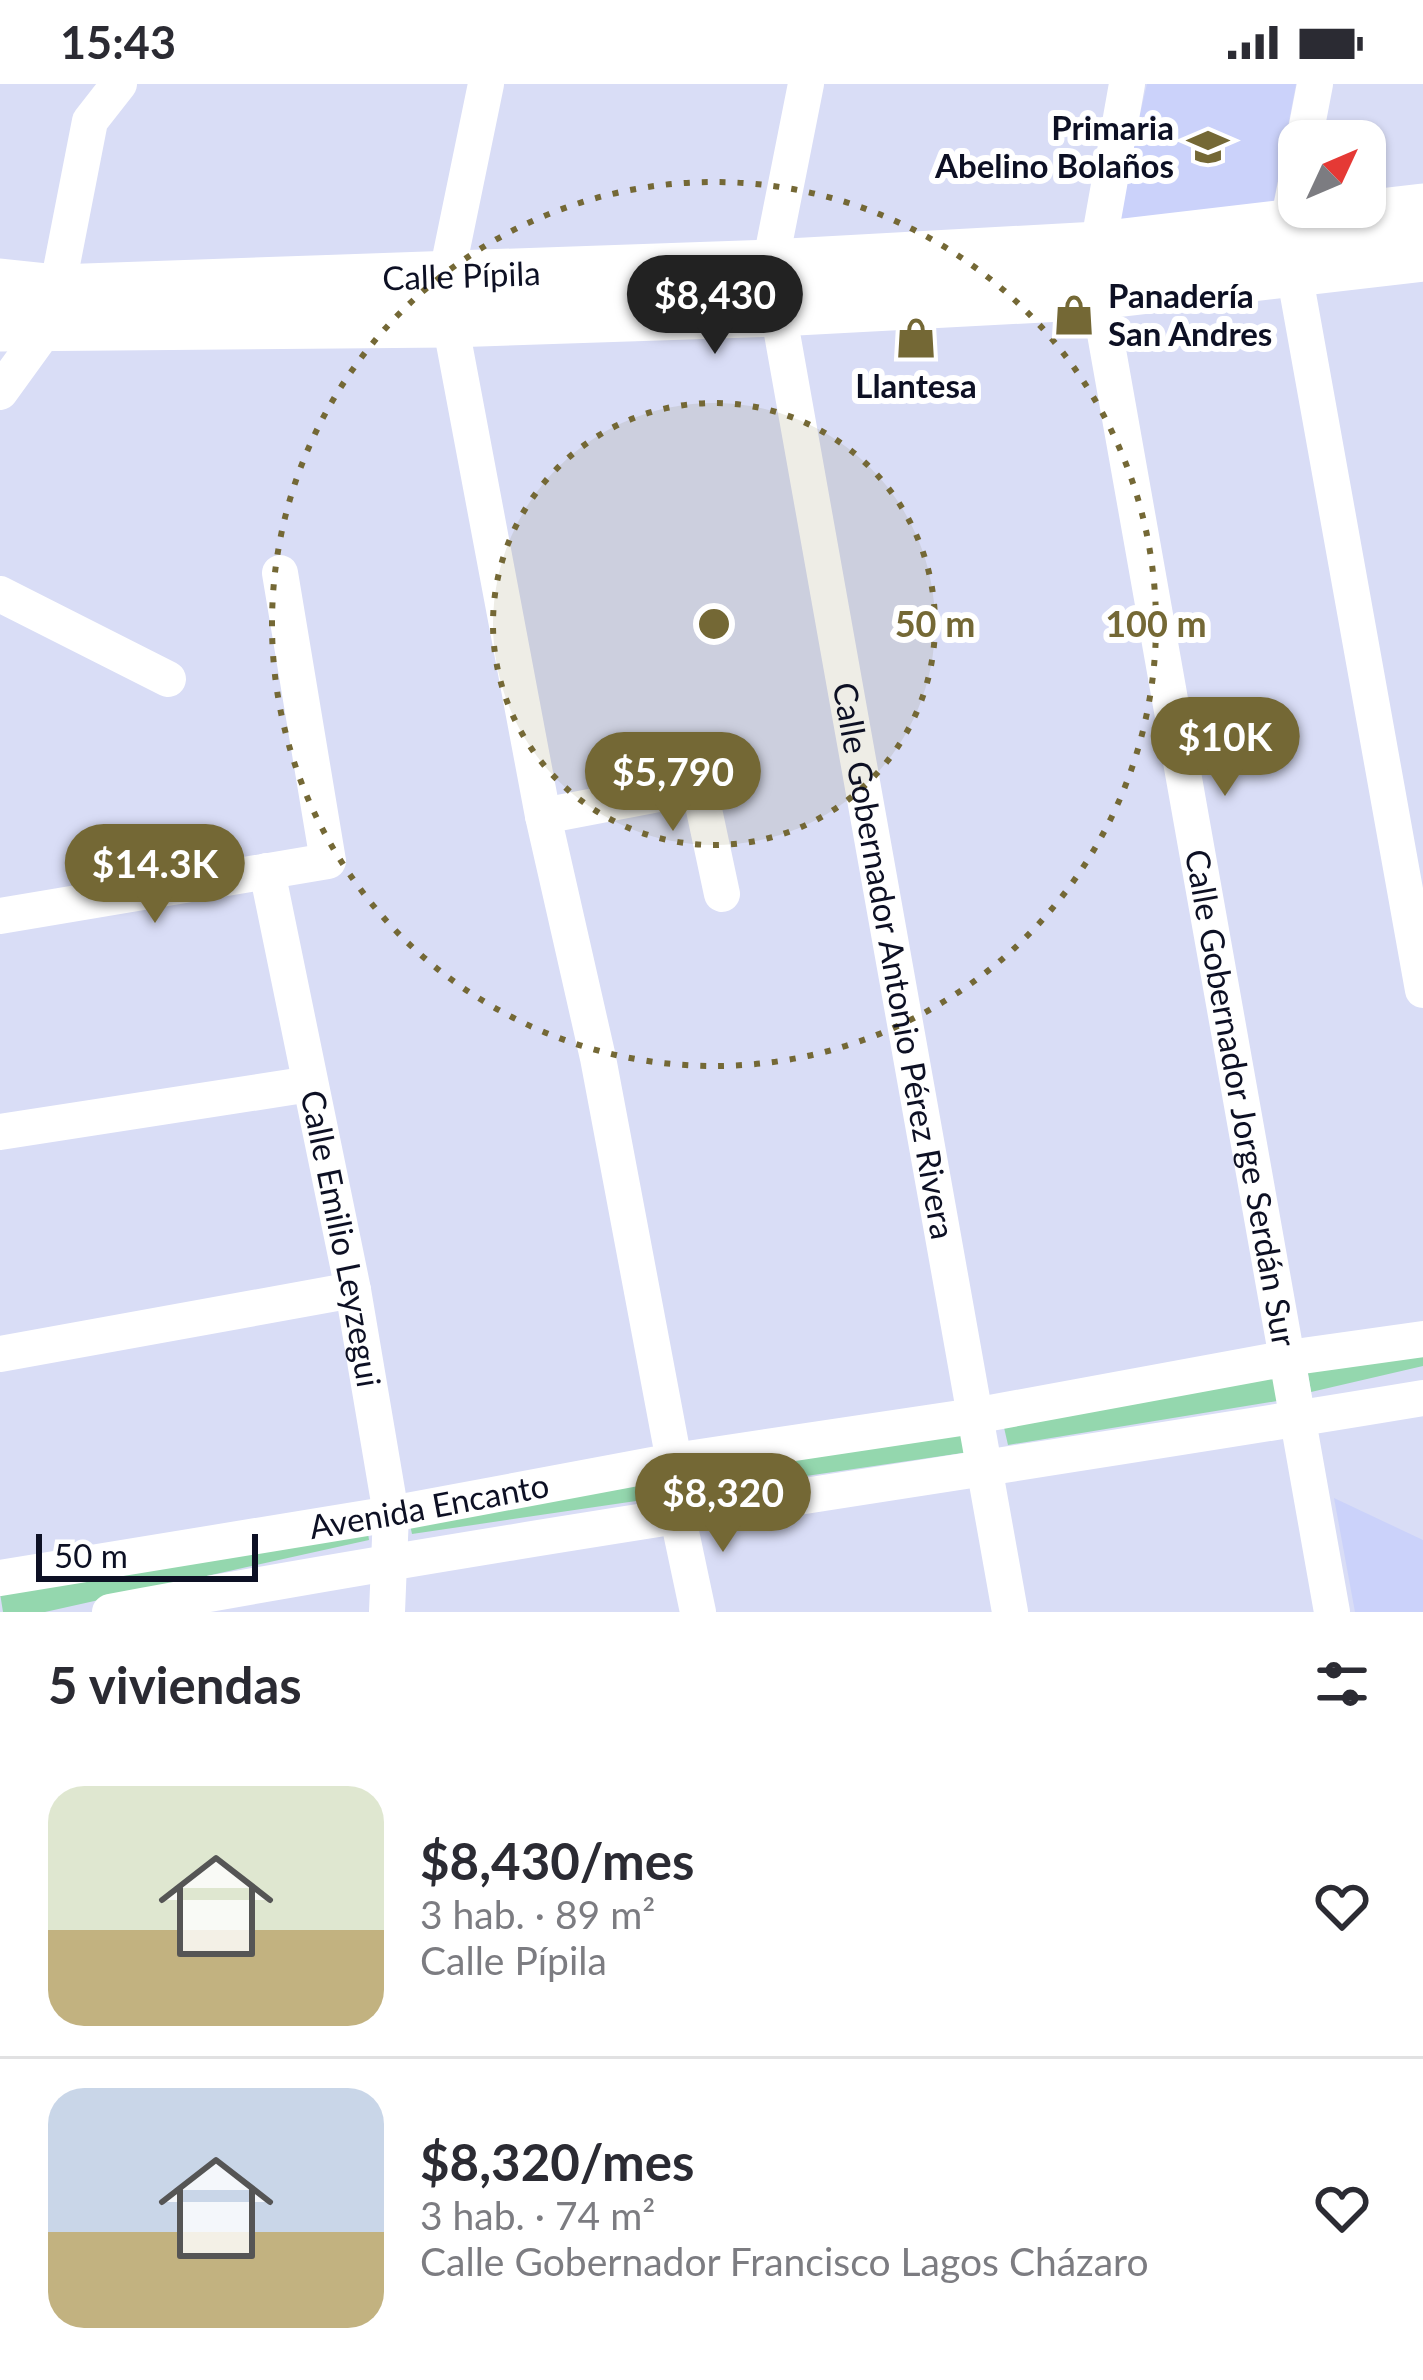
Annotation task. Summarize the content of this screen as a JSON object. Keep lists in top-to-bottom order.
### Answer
{
  "streets": {
    "main road": ["Calle Pípila"],
    "street": [
      "Calle Gobernador Antonio Pérez Rivera",
      "Calle Gobernador Jorge Serdán Sur",
      "Calle Emilio Leyzegui",
      "Avenida Encanto"
    ]
  },
  "crossings": [
    ["Calle Pípila", "Calle Gobernador Antonio Pérez Rivera"],
    ["Calle Pípila", "Calle Gobernador Jorge Serdán Sur"],
    ["Calle Gobernador Antonio Pérez Rivera", "Avenida Encanto"],
    ["Calle Gobernador Jorge Serdán Sur", "Avenida Encanto"],
    ["Calle Emilio Leyzegui", "Avenida Encanto"]
  ],
  "places": {
    "school or university": ["Primaria Abelino Bolaños"],
    "shop": ["Panadería San Andres", "Llantesa"]
  },
  "scale_bar": "50 m",
  "north": "top right",
  "page": {
    "status": "15:43",
    "price": [
      "$8,430",
      "$10K",
      "$5,790",
      "$14.3K",
      "$8,320"
    ],
    "scale": "50 m",
    "heading": "5 viviendas",
    "list": [
      {
        "name": "$8,430/mes",
        "note": "3 hab. · 89 m² · Calle Pípila"
      },
      {
        "name": "$8,320/mes",
        "note": "3 hab. · 74 m² · Calle Gobernador Francisco Lagos Cházaro"
      }
    ]
  },
  "rings": ["50 m", "100 m"]
}
